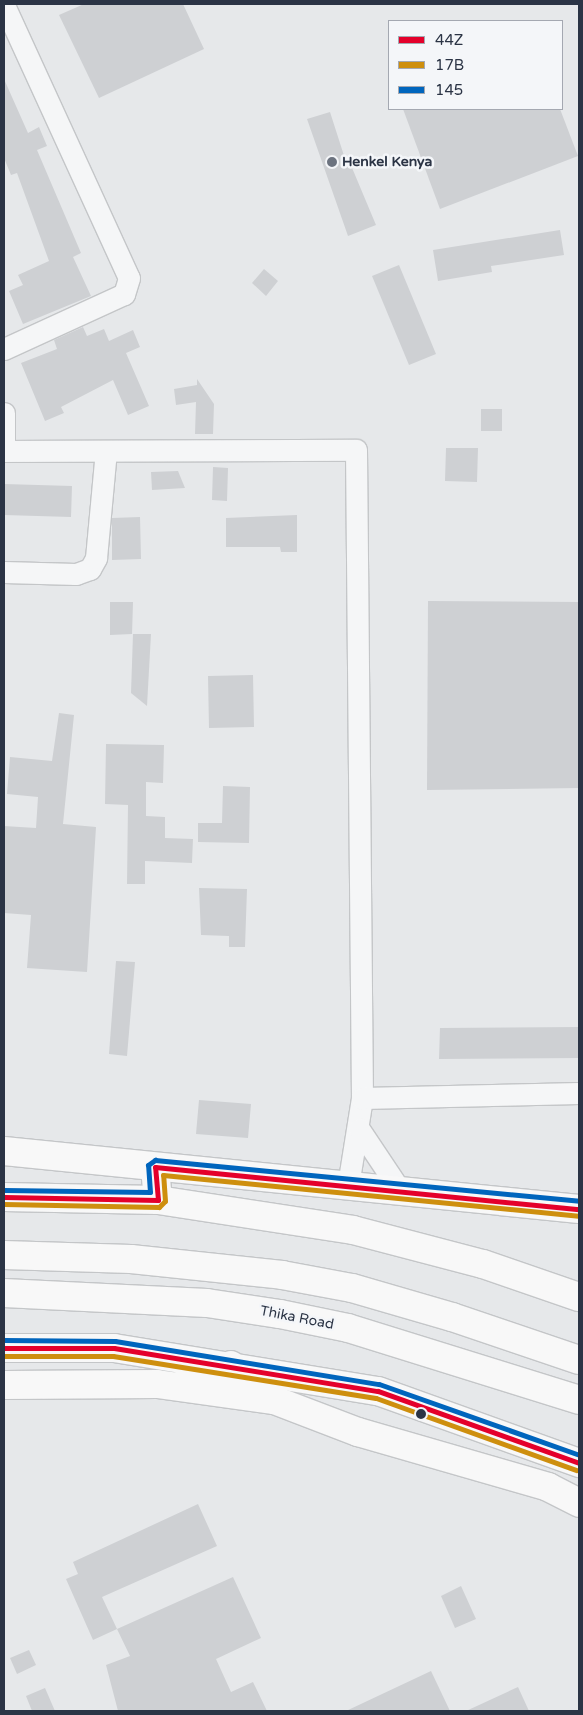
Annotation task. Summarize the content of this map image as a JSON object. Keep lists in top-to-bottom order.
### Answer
{
  "streets": {
    "main road": ["Thika Road"]
  },
  "places": ["Henkel Kenya"],
  "lines": ["transit line 145", "transit line 44Z", "transit line 17B"],
  "legend": ["44Z", "17B", "145"]
}
